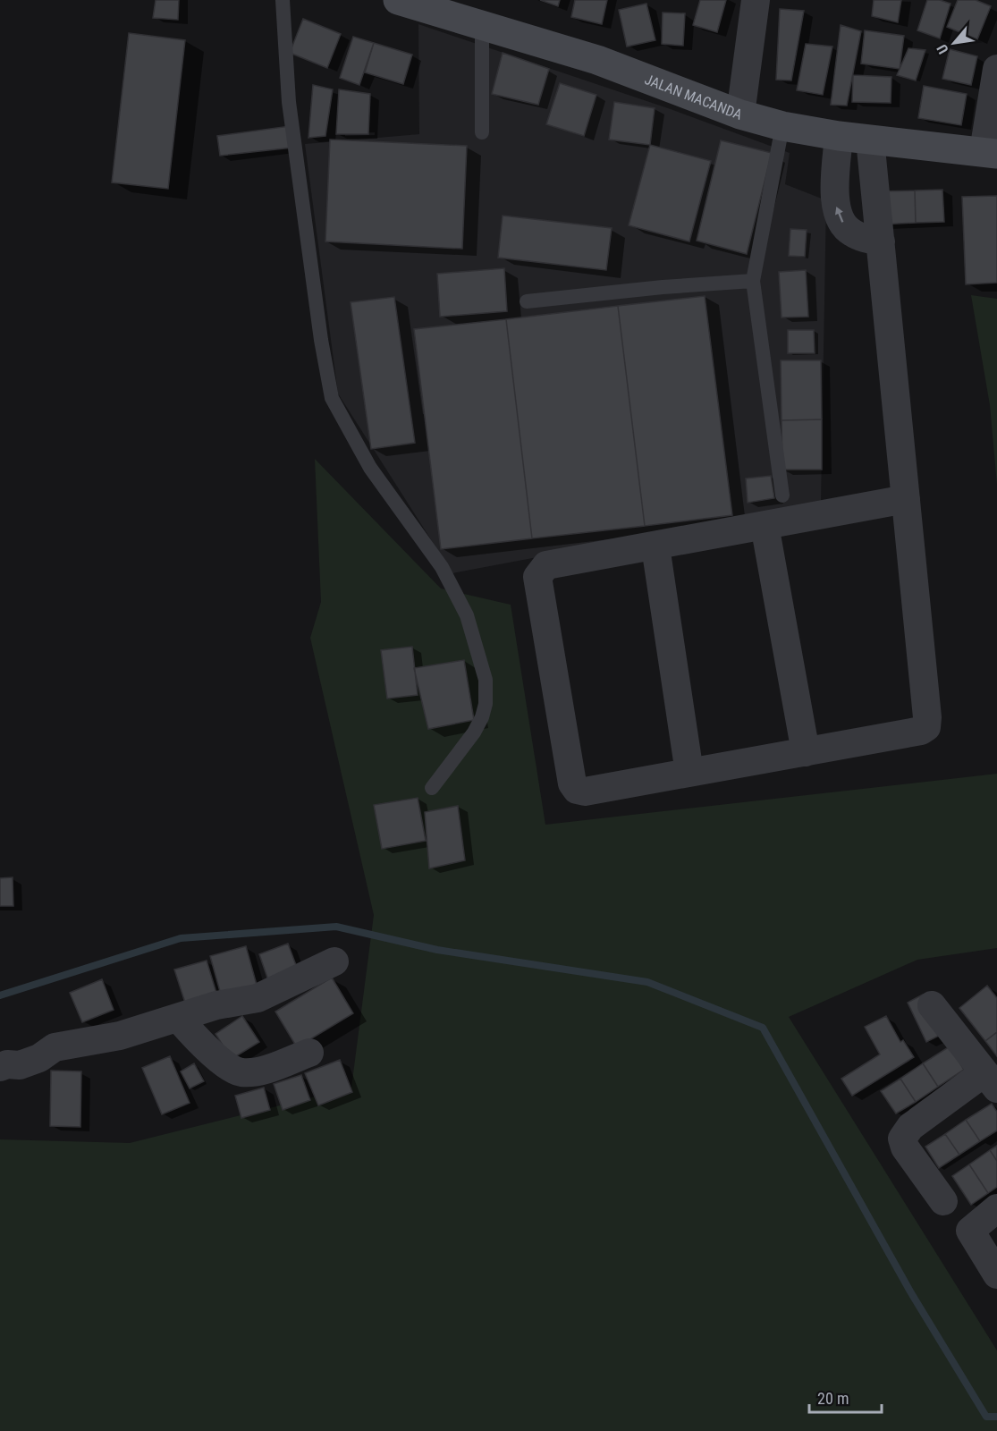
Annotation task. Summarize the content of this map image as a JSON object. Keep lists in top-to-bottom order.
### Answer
{
  "streets": {
    "street": ["JALAN MACANDA"]
  },
  "scale_bar": "20 m",
  "north": "bottom left"
}
